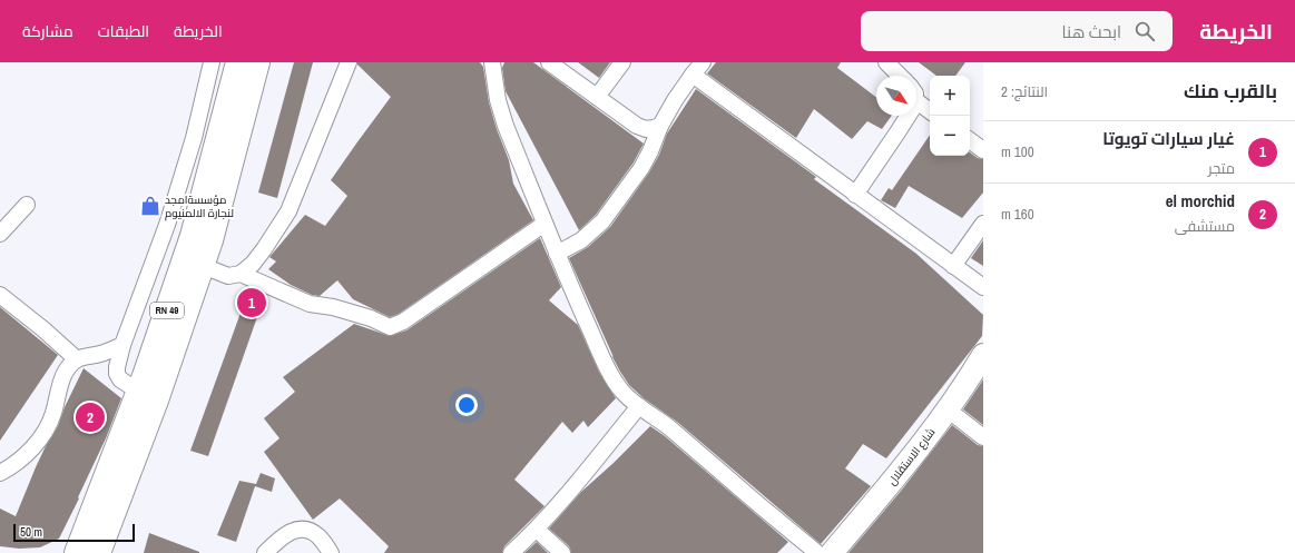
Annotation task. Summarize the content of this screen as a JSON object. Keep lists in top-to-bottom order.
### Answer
{
  "streets": {
    "main road": ["RN 49"],
    "street": ["شارع الاستقلال"]
  },
  "places": {
    "shop": ["مؤسسةامجد لنجارة الالمنيوم"]
  },
  "scale_bar": "50 m",
  "north": "bottom right",
  "page": {
    "header": "الخريطة",
    "search": "ابحث هنا",
    "nav": ["الخريطة", "الطبقات", "مشاركة"],
    "heading": ["بالقرب منك", "النتائج: 2"],
    "map_buttons": ["+", "−"],
    "list": [
      {
        "mark": "1",
        "name": "غيار سيارات تويوتا",
        "note": "متجر",
        "value": "100 m"
      },
      {
        "mark": "2",
        "name": "el morchid",
        "note": "مستشفى",
        "value": "160 m"
      }
    ],
    "pins": ["1", "2"],
    "scale": "50 m"
  }
}
